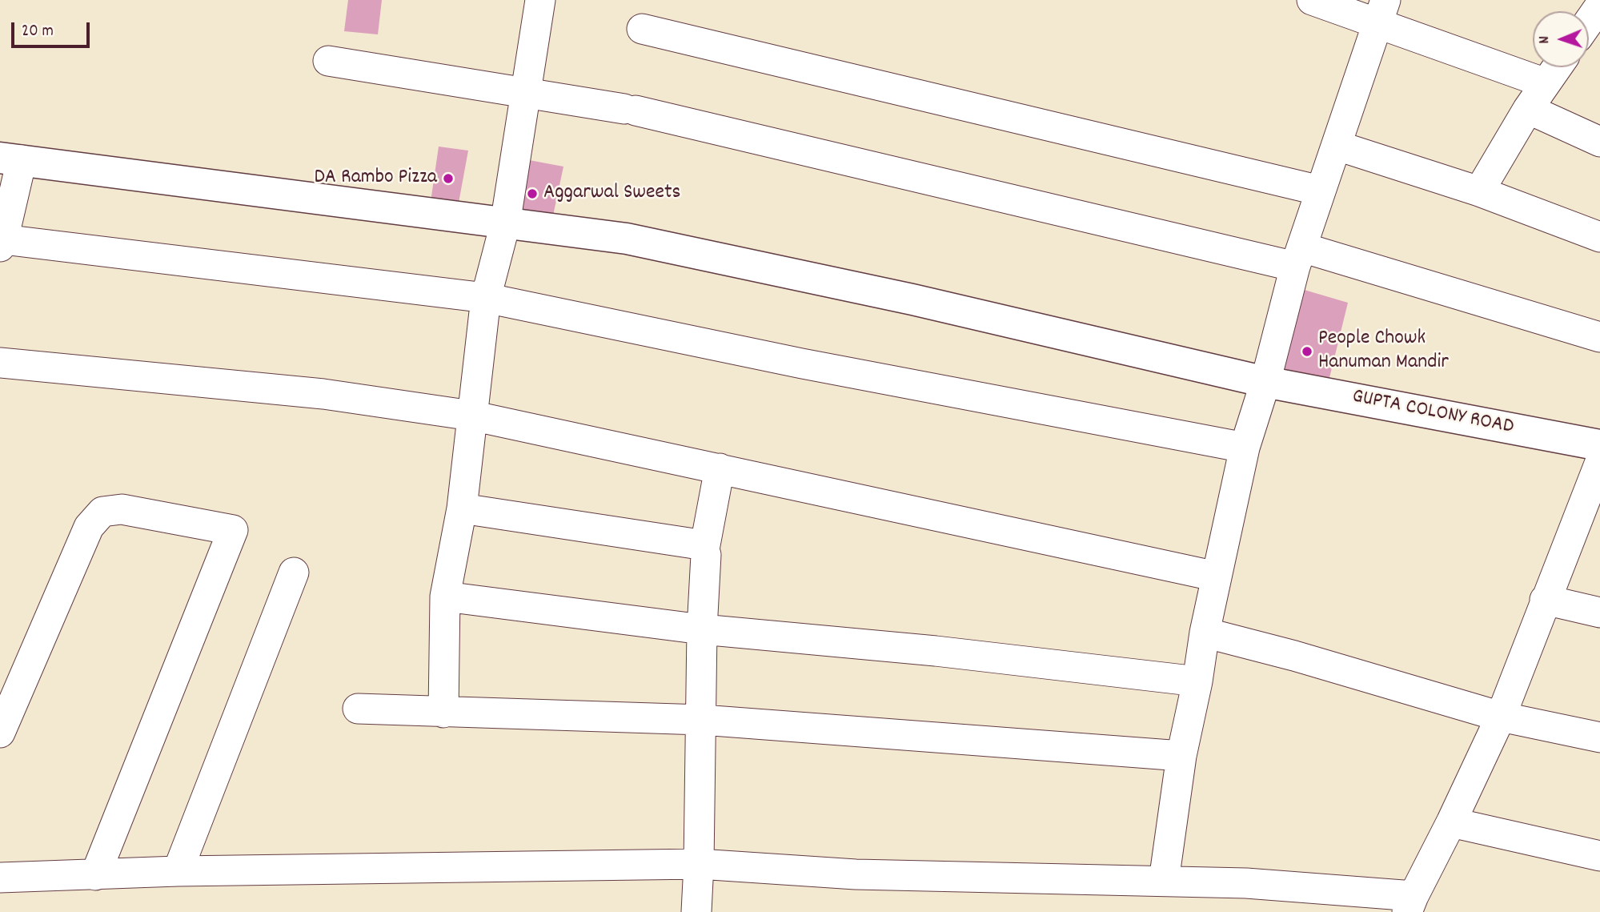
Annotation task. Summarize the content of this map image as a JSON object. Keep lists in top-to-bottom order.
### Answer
{
  "streets": {
    "street": ["GUPTA COLONY ROAD"]
  },
  "places": ["DA Rambo Pizza", "Aggarwal Sweets", "People Chowk Hanuman Mandir"],
  "scale_bar": "20 m",
  "north": "left"
}
